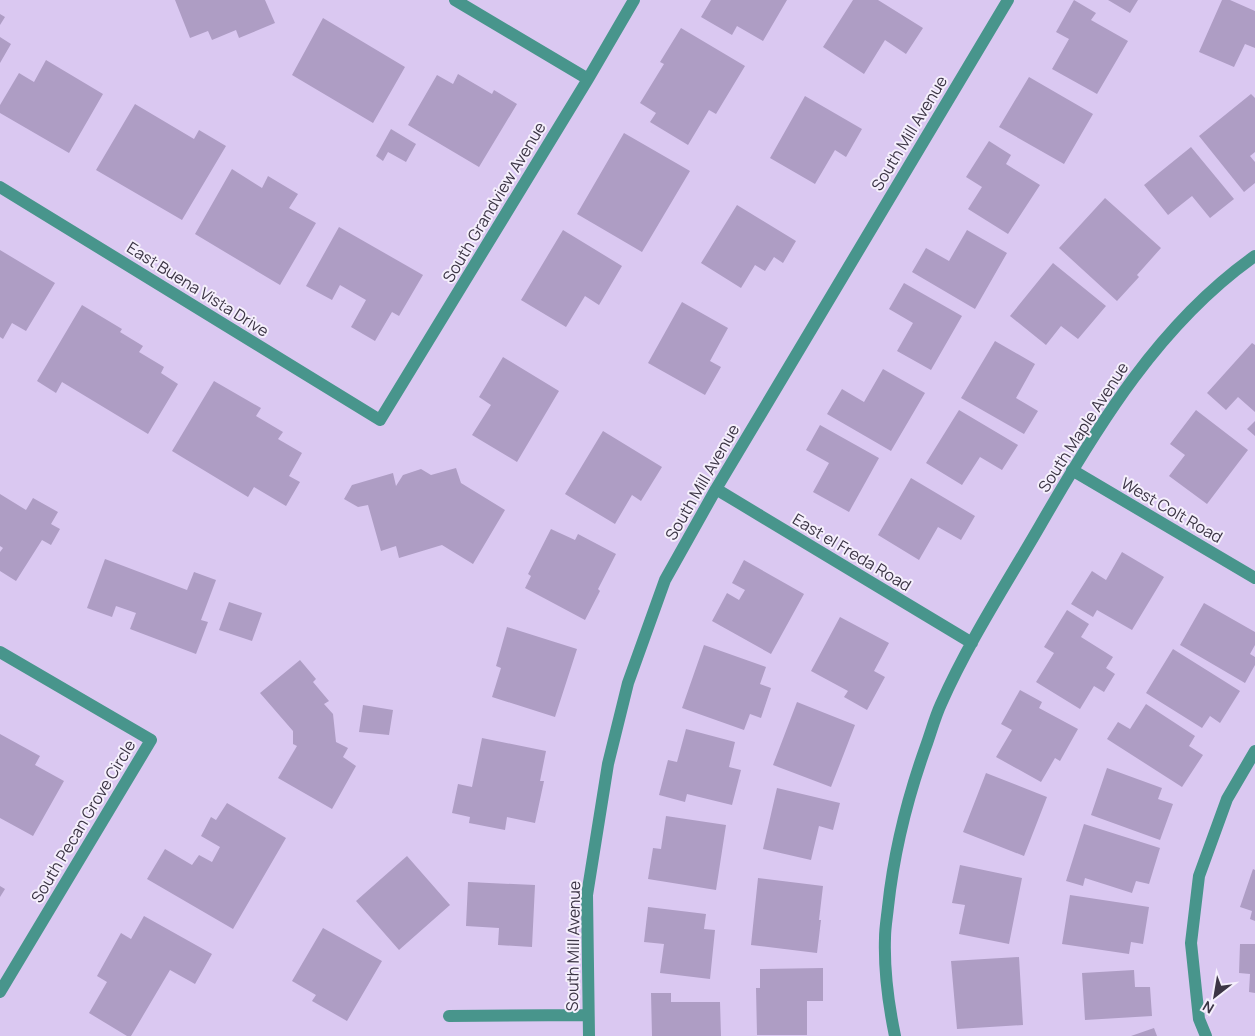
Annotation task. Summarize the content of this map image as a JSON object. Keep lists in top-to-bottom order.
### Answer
{
  "streets": {
    "street": [
      "South Mill Avenue",
      "South Grandview Avenue",
      "East Buena Vista Drive",
      "South Maple Avenue",
      "West Colt Road",
      "East el Freda Road",
      "South Pecan Grove Circle"
    ]
  },
  "crossings": [
    ["South Mill Avenue", "East el Freda Road"],
    ["South Grandview Avenue", "East Buena Vista Drive"],
    ["South Maple Avenue", "West Colt Road"],
    ["South Maple Avenue", "East el Freda Road"]
  ],
  "north": "bottom left"
}
